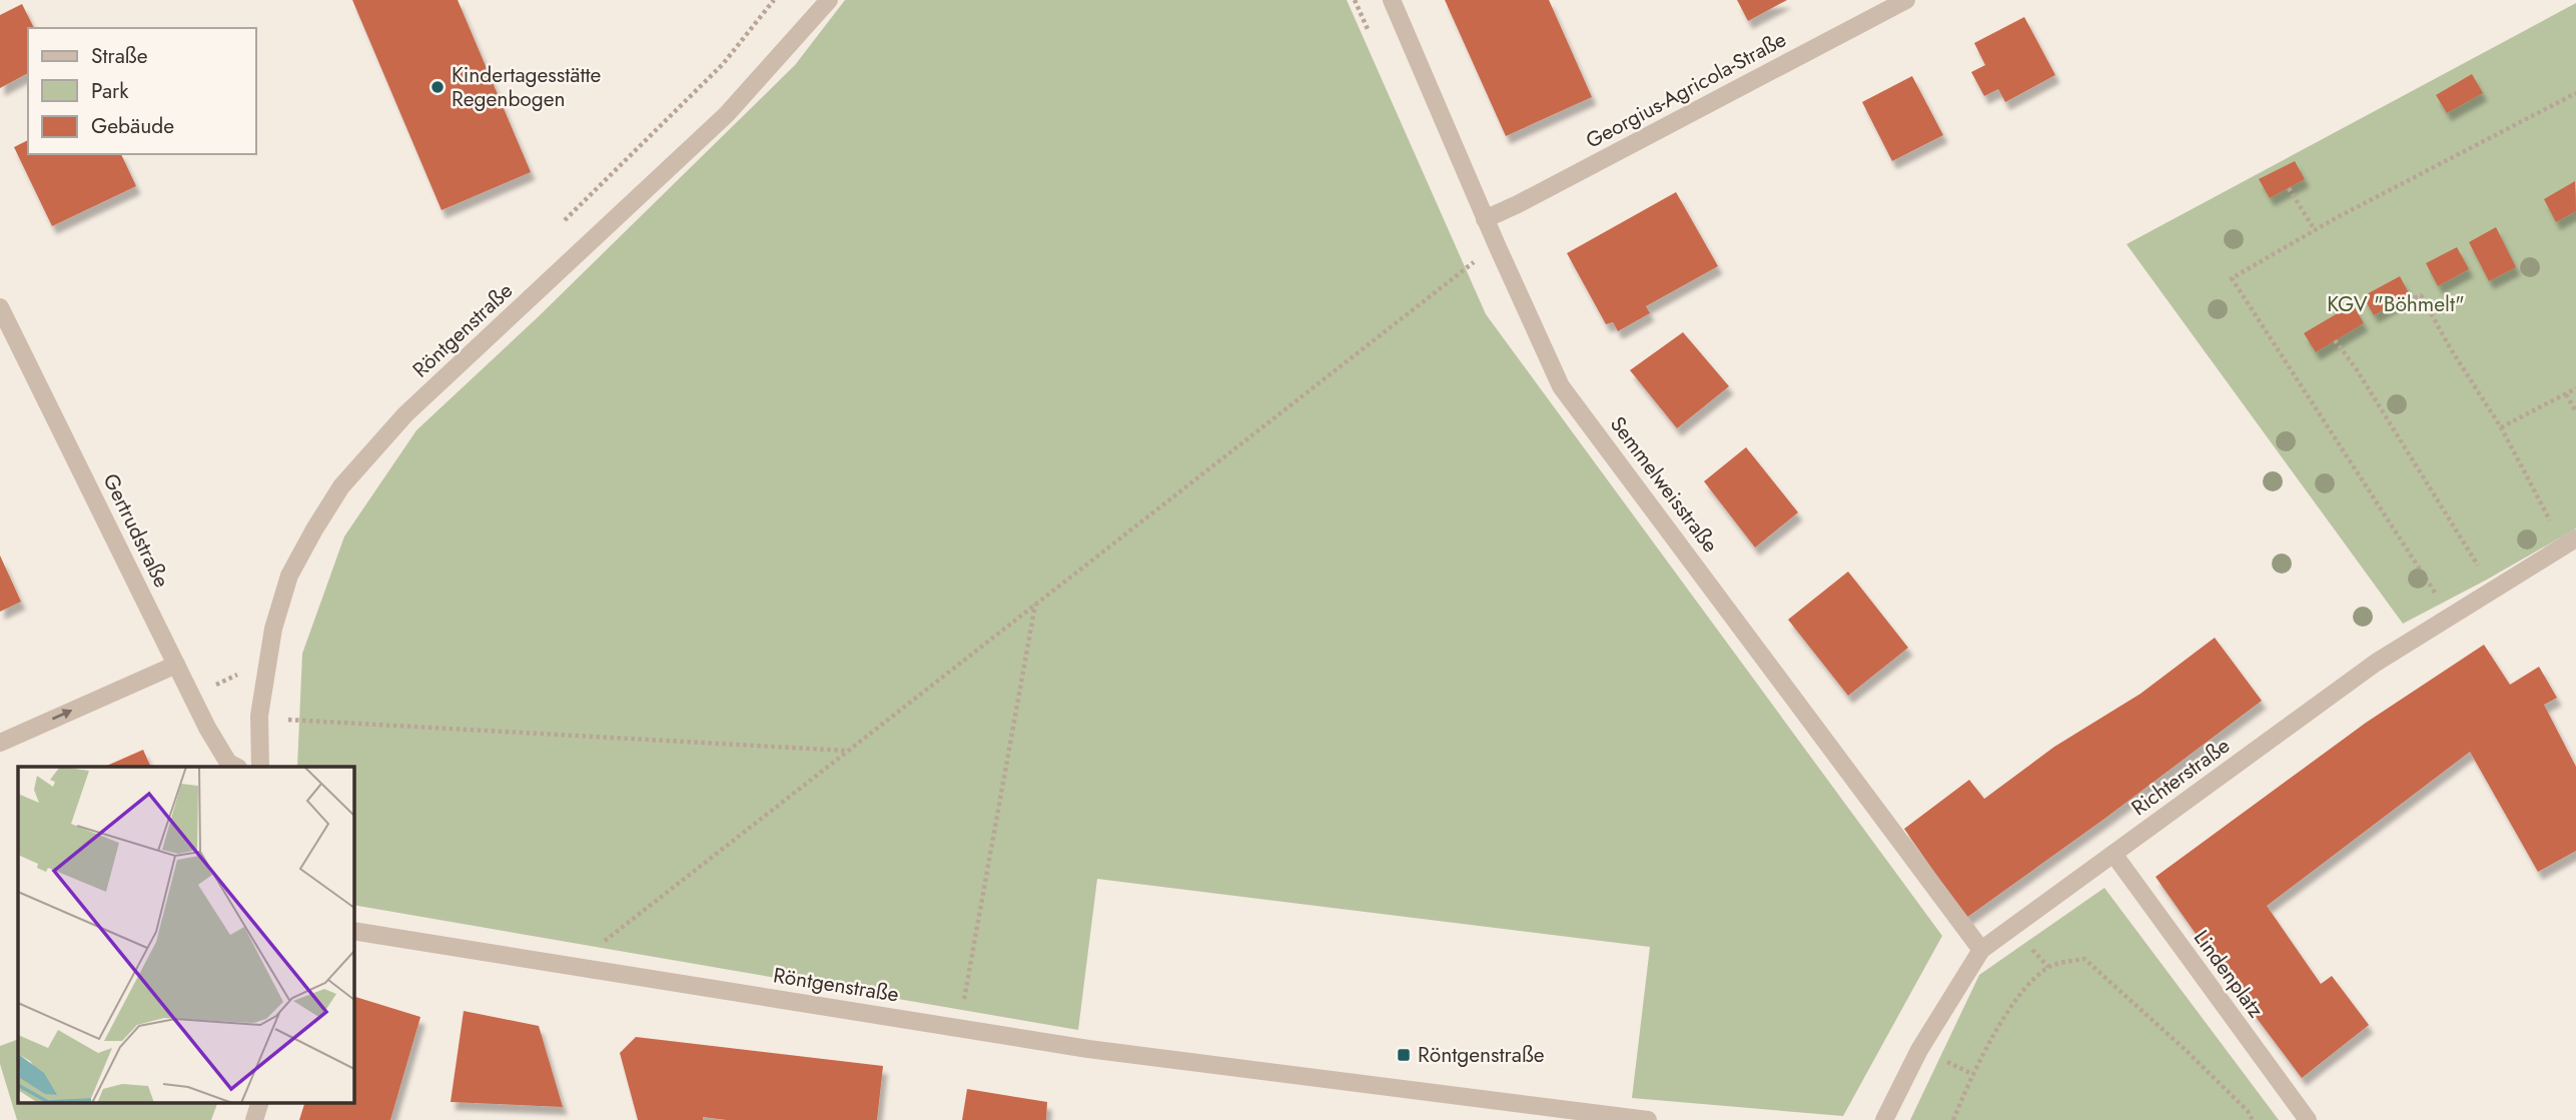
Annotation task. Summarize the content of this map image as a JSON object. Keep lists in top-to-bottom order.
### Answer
{
  "streets": {
    "street": [
      "Georgius-Agricola-Straße",
      "Röntgenstraße",
      "Semmelweisstraße",
      "Gertrudstraße",
      "Richterstraße",
      "Lindenplatz"
    ]
  },
  "crossings": [
    ["Georgius-Agricola-Straße", "Semmelweisstraße"],
    ["Semmelweisstraße", "Richterstraße"],
    ["Richterstraße", "Lindenplatz"]
  ],
  "parks": ["KGV \"Böhmelt\""],
  "places": {
    "other": ["Kindertagesstätte Regenbogen"],
    "transit": ["Röntgenstraße"]
  },
  "legend": ["Straße", "Park", "Gebäude"]
}
